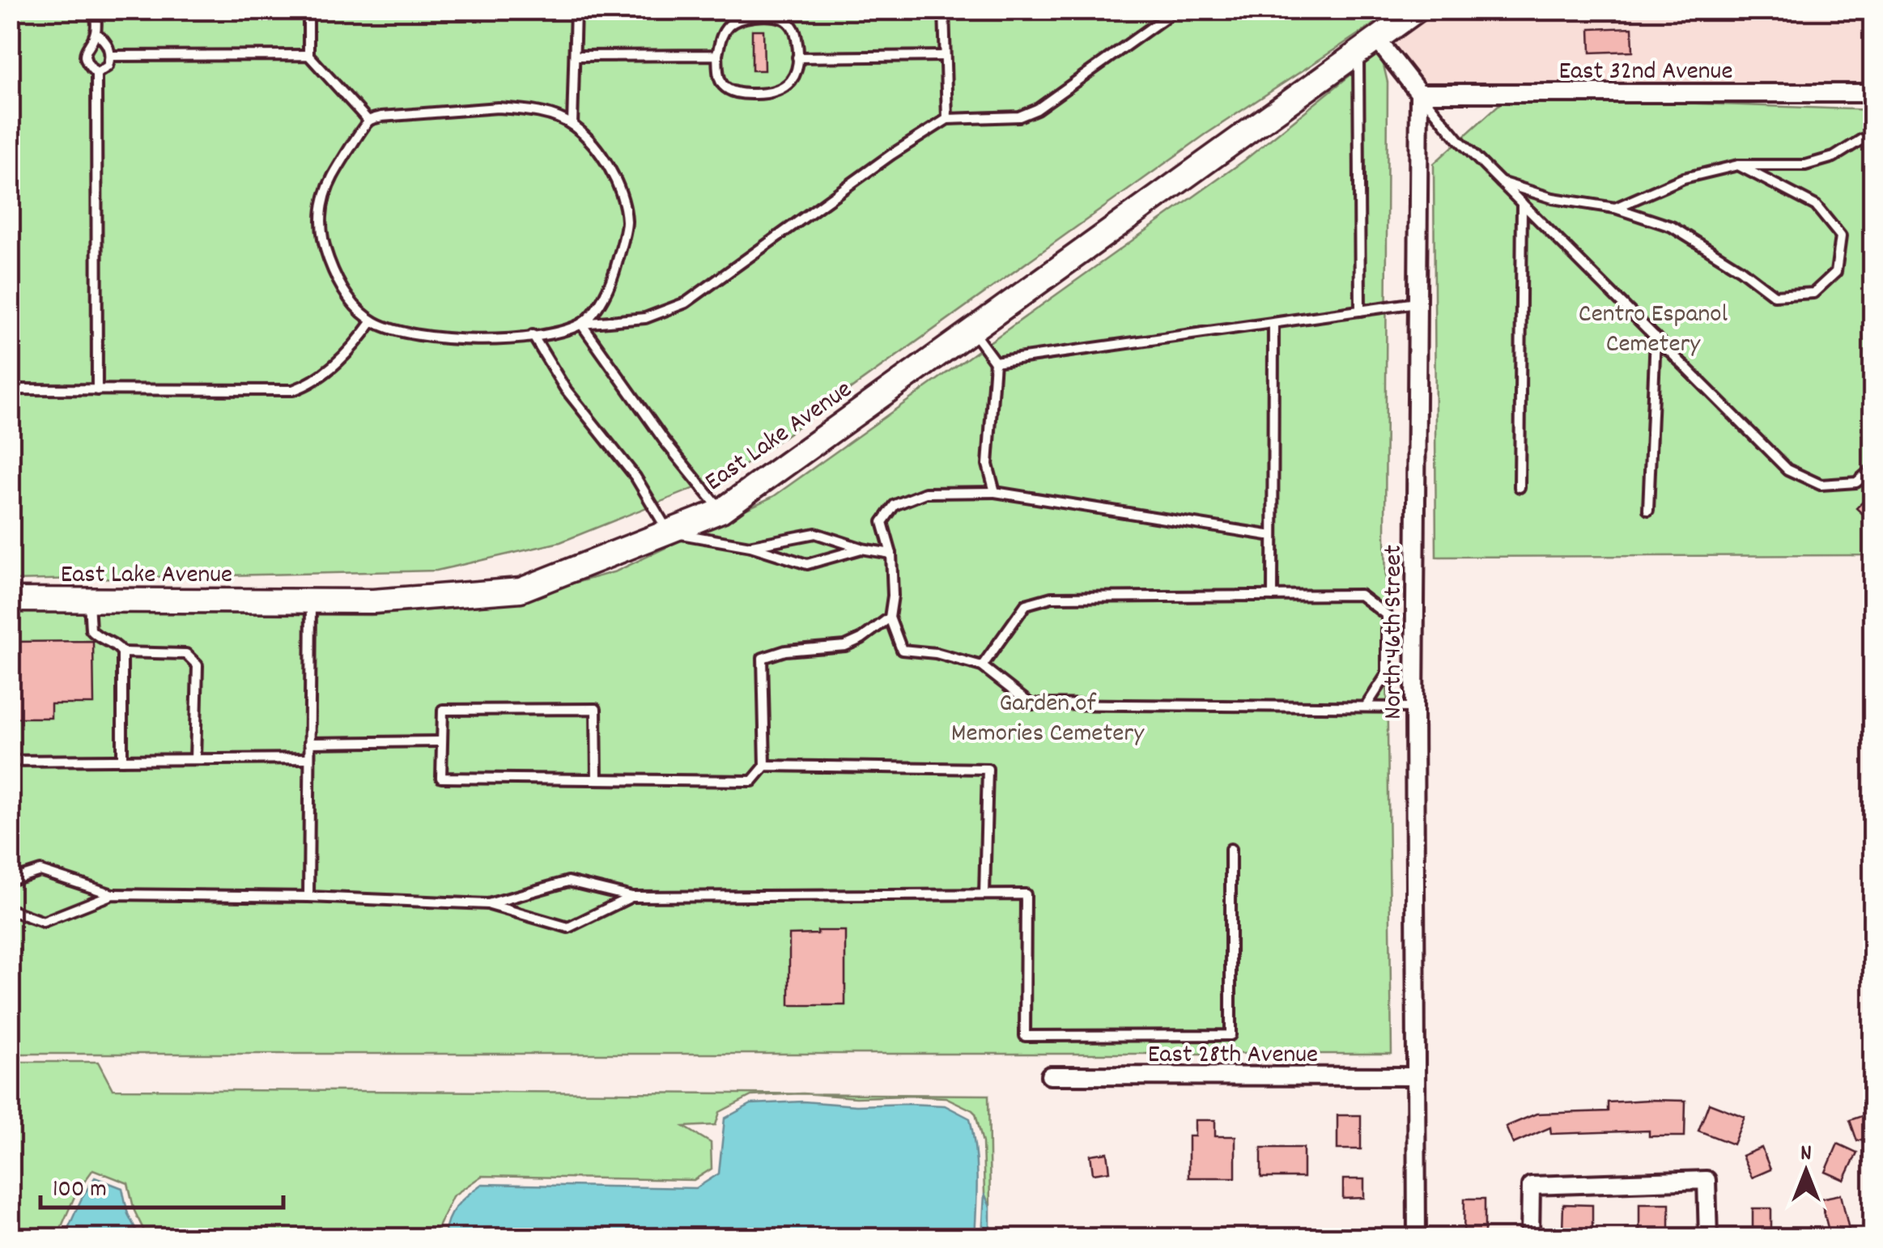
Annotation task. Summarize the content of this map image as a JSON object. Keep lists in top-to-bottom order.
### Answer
{
  "streets": {
    "street": [
      "East 32nd Avenue",
      "East Lake Avenue",
      "North 46th Street",
      "East 28th Avenue"
    ]
  },
  "crossings": [
    ["East 32nd Avenue", "North 46th Street"],
    ["North 46th Street", "East 28th Avenue"]
  ],
  "parks": ["Centro Espanol Cemetery", "Garden of Memories Cemetery"],
  "scale_bar": "100 m",
  "north": "top"
}
